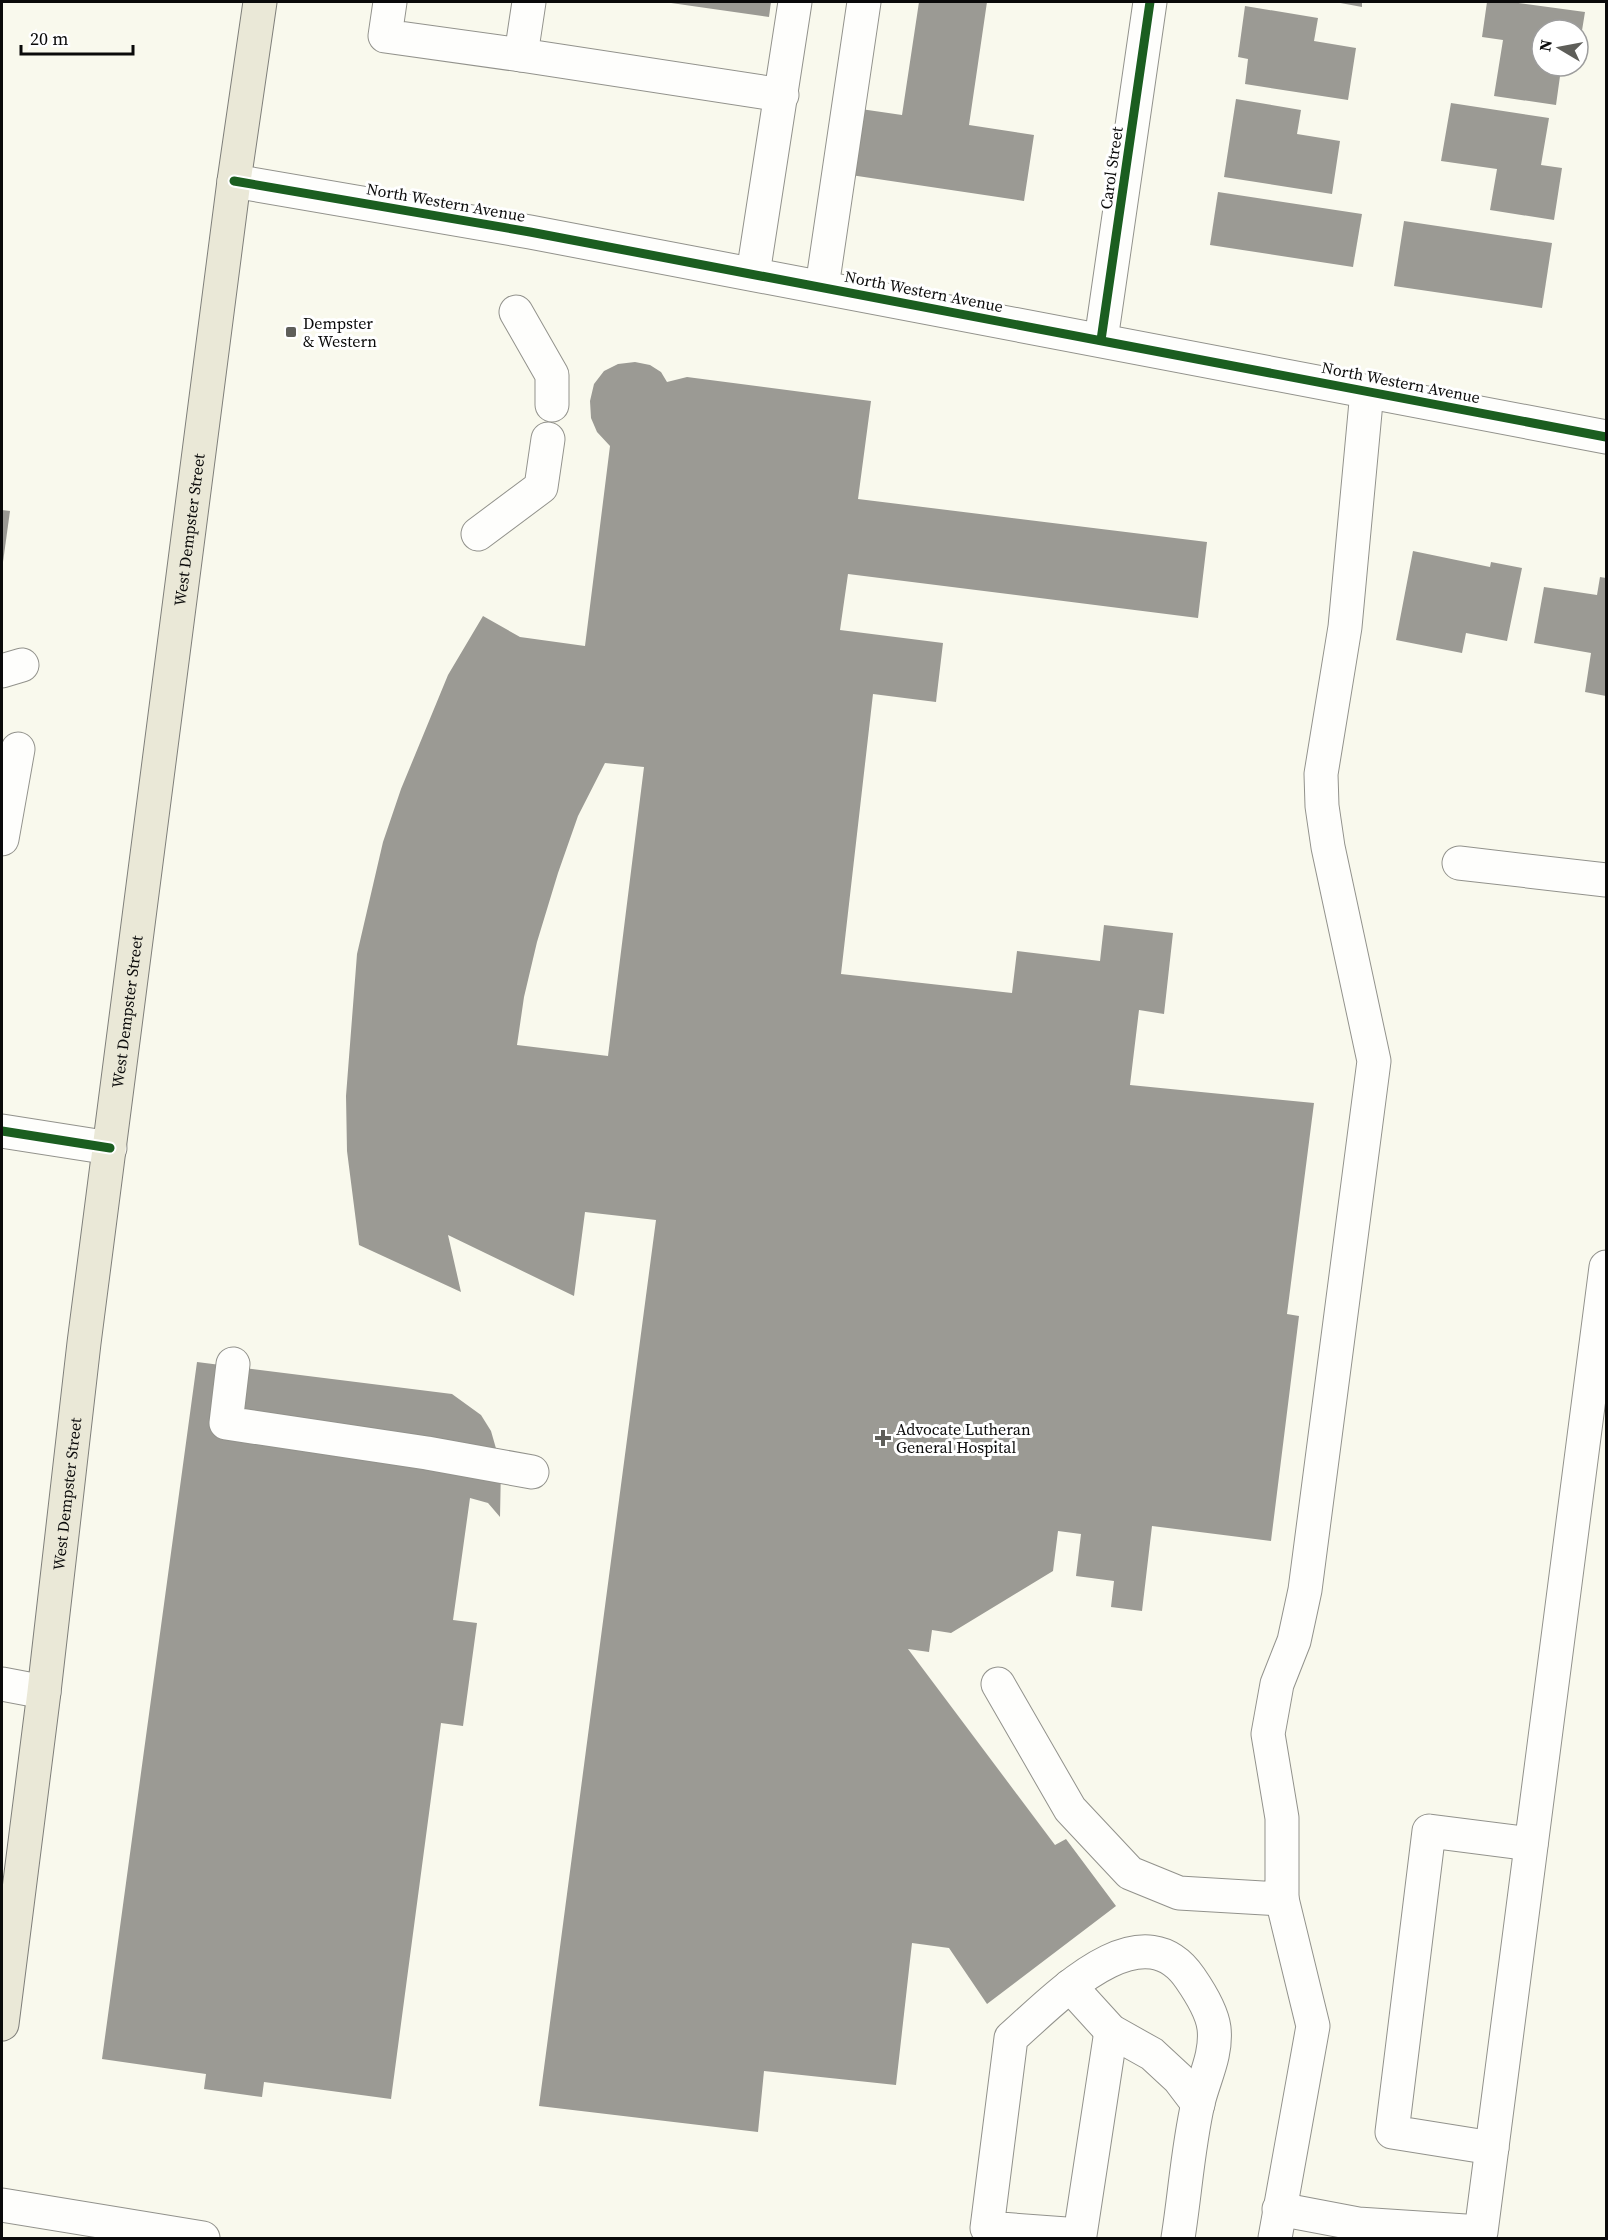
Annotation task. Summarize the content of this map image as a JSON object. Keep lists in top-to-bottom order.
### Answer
{
  "streets": {
    "main road": ["West Dempster Street"],
    "street": ["Carol Street", "North Western Avenue"]
  },
  "crossings": [
    ["Carol Street", "North Western Avenue"],
    ["North Western Avenue", "West Dempster Street"]
  ],
  "places": {
    "transit": ["Dempster & Western"],
    "health": ["Advocate Lutheran General Hospital"]
  },
  "scale_bar": "20 m",
  "north": "left"
}
